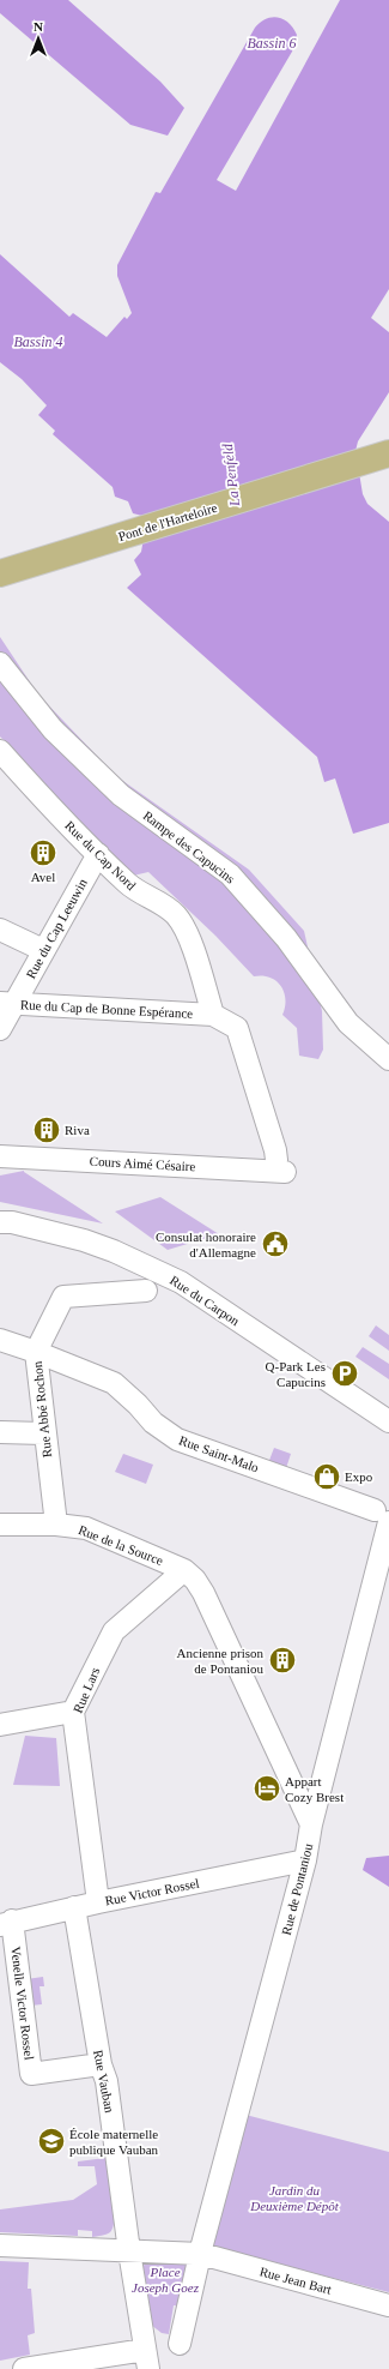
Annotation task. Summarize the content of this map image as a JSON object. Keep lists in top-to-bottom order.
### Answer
{
  "streets": {
    "main road": ["Pont de l'Harteloire"],
    "street": [
      "Rampe des Capucins",
      "Rue du Cap Nord",
      "Rue du Cap Leeuwin",
      "Rue du Cap de Bonne Espérance",
      "Cours Aimé Césaire",
      "Rue du Carpon",
      "Rue Abbé Rochon",
      "Rue Saint-Malo",
      "Rue de la Source",
      "Rue Lars",
      "Rue de Pontaniou",
      "Rue Victor Rossel",
      "Venelle Victor Rossel",
      "Rue Vauban",
      "Rue Jean Bart"
    ]
  },
  "crossings": [
    ["Rue du Cap Nord", "Rue du Cap Leeuwin"],
    ["Rue du Cap Nord", "Rue du Cap de Bonne Espérance"],
    ["Rue du Cap Nord", "Cours Aimé Césaire"],
    ["Rue du Cap Leeuwin", "Rue du Cap de Bonne Espérance"],
    ["Rue du Cap de Bonne Espérance", "Cours Aimé Césaire"],
    ["Rue Abbé Rochon", "Rue Saint-Malo"],
    ["Rue Abbé Rochon", "Rue de la Source"],
    ["Rue Saint-Malo", "Rue de Pontaniou"],
    ["Rue de la Source", "Rue Lars"],
    ["Rue Lars", "Rue Victor Rossel"],
    ["Rue de Pontaniou", "Rue Victor Rossel"],
    ["Rue de Pontaniou", "Rue Jean Bart"],
    ["Rue Victor Rossel", "Venelle Victor Rossel"],
    ["Rue Victor Rossel", "Rue Vauban"],
    ["Venelle Victor Rossel", "Rue Vauban"]
  ],
  "water": ["Bassin 6", "Bassin 4", "La Penfeld"],
  "parks": ["Jardin du Deuxième Dépôt", "Place Joseph Goez"],
  "places": {
    "building": ["Avel", "Riva", "Ancienne prison de Pontaniou"],
    "public building": ["Consulat honoraire d'Allemagne"],
    "parking": ["Q-Park Les Capucins"],
    "shop": ["Expo"],
    "hotel": ["Appart Cozy Brest"],
    "school or university": ["École maternelle publique Vauban"]
  },
  "north": "top"
}
